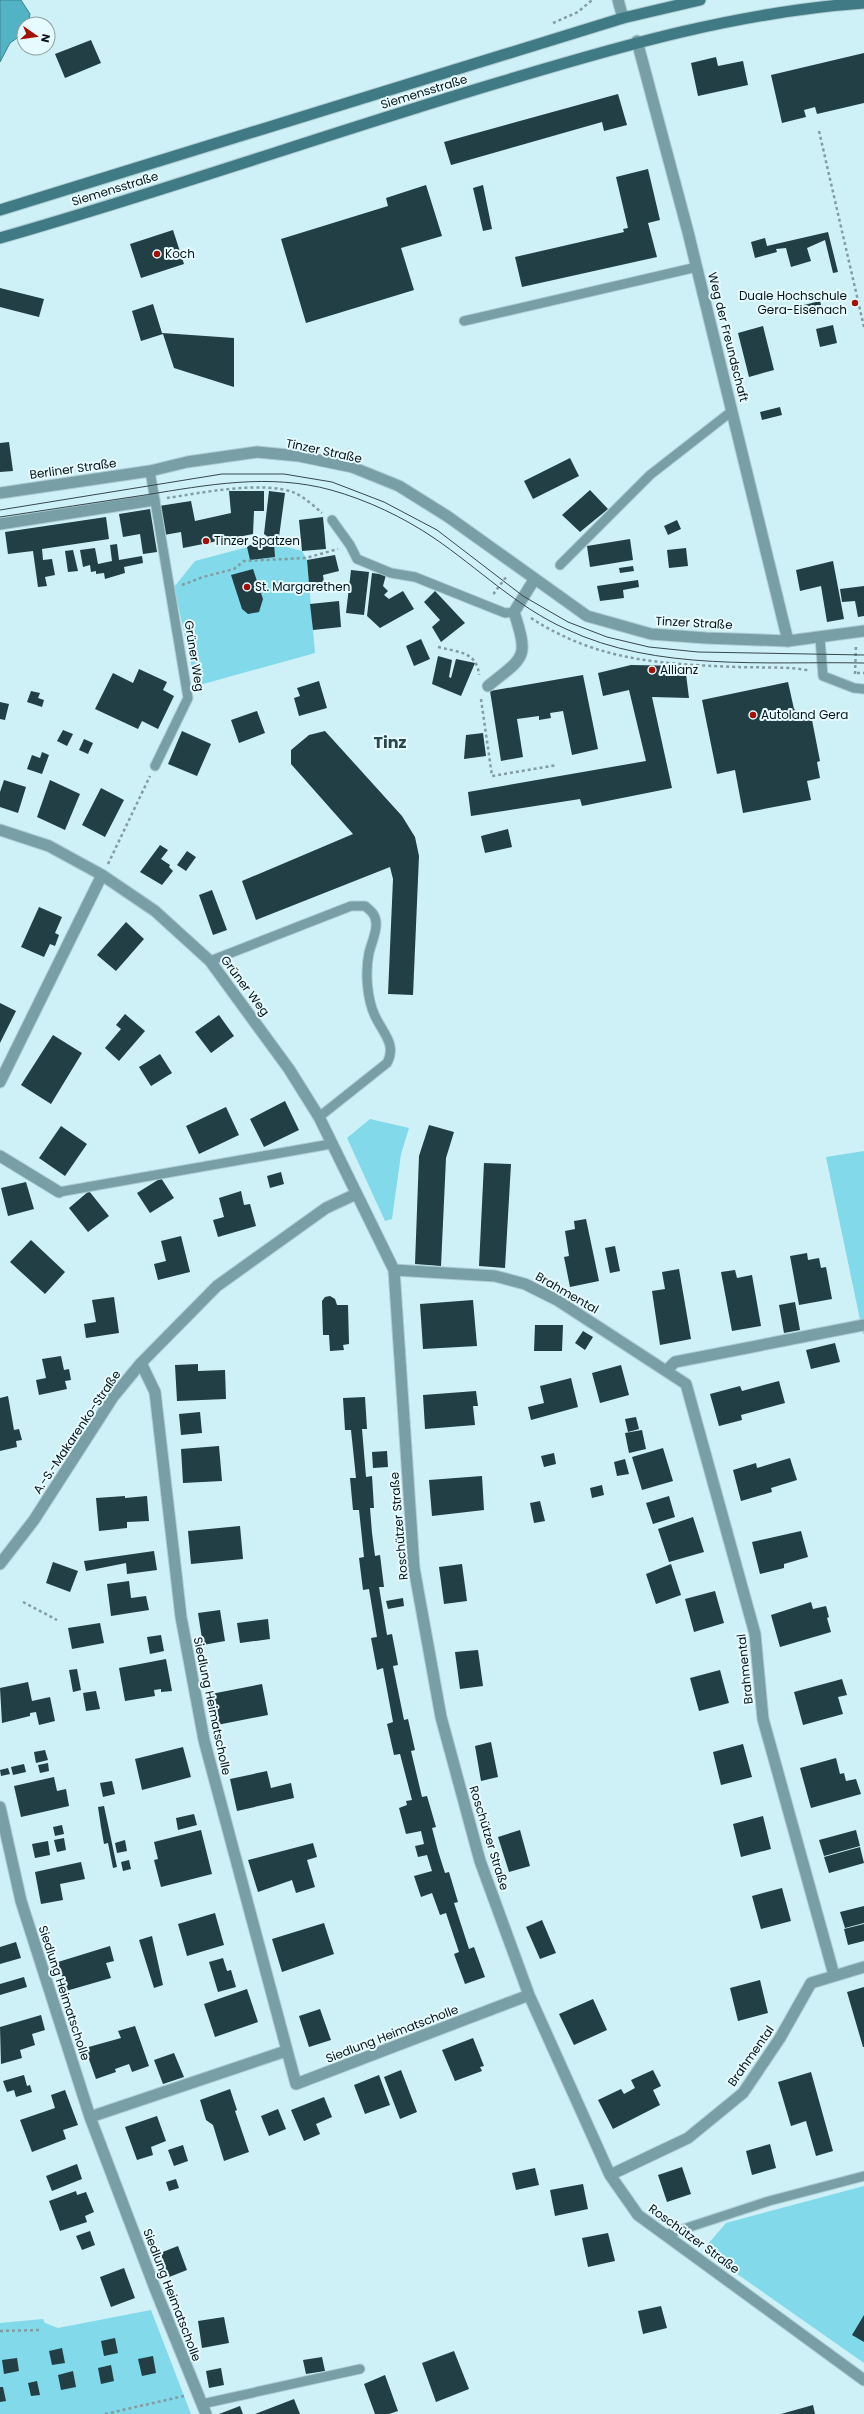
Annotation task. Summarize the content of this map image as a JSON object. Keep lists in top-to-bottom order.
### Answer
{
  "streets": {
    "main road": ["Siemensstraße"],
    "street": [
      "Weg der Freundschaft",
      "Tinzer Straße",
      "Berliner Straße",
      "Grüner Weg",
      "Brahmental",
      "A.-S.-Makarenko-Straße",
      "Roschützer Straße",
      "Siedlung Heimatscholle"
    ]
  },
  "crossings": [
    ["Siemensstraße", "Weg der Freundschaft"],
    ["Weg der Freundschaft", "Tinzer Straße"],
    ["Tinzer Straße", "Berliner Straße"],
    ["Tinzer Straße", "Grüner Weg"],
    ["Berliner Straße", "Grüner Weg"],
    ["Grüner Weg", "A.-S.-Makarenko-Straße"],
    ["Grüner Weg", "Roschützer Straße"],
    ["Brahmental", "Roschützer Straße"],
    ["A.-S.-Makarenko-Straße", "Roschützer Straße"],
    ["A.-S.-Makarenko-Straße", "Siedlung Heimatscholle"],
    ["Roschützer Straße", "Siedlung Heimatscholle"]
  ],
  "districts": ["Tinz"],
  "places": [
    "Koch",
    "Duale Hochschule Gera-Eisenach",
    "Tinzer Spatzen",
    "St. Margarethen",
    "Allianz",
    "Autoland Gera"
  ],
  "north": "right"
}
